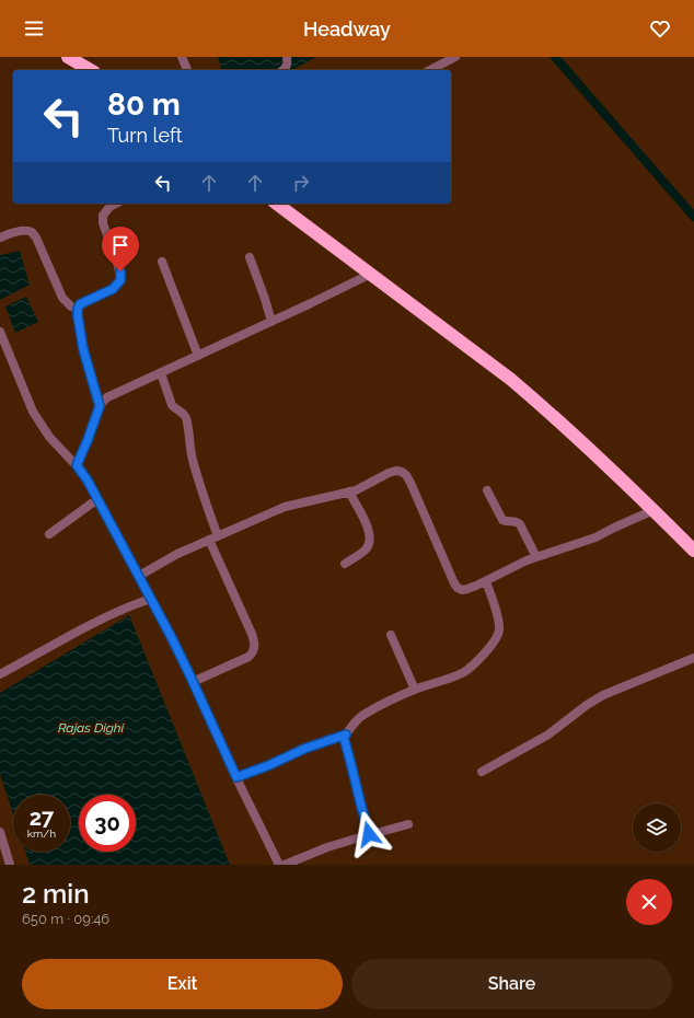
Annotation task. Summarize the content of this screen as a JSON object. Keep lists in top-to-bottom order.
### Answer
{
  "water": ["Rajas Dighi"],
  "page": {
    "header": "Headway",
    "turn": ["80 m", "Turn left"],
    "speed": "27 km/h",
    "limit": "30",
    "heading": ["2 min", "650 m · 09:46"],
    "buttons": ["Exit", "Share"]
  }
}
